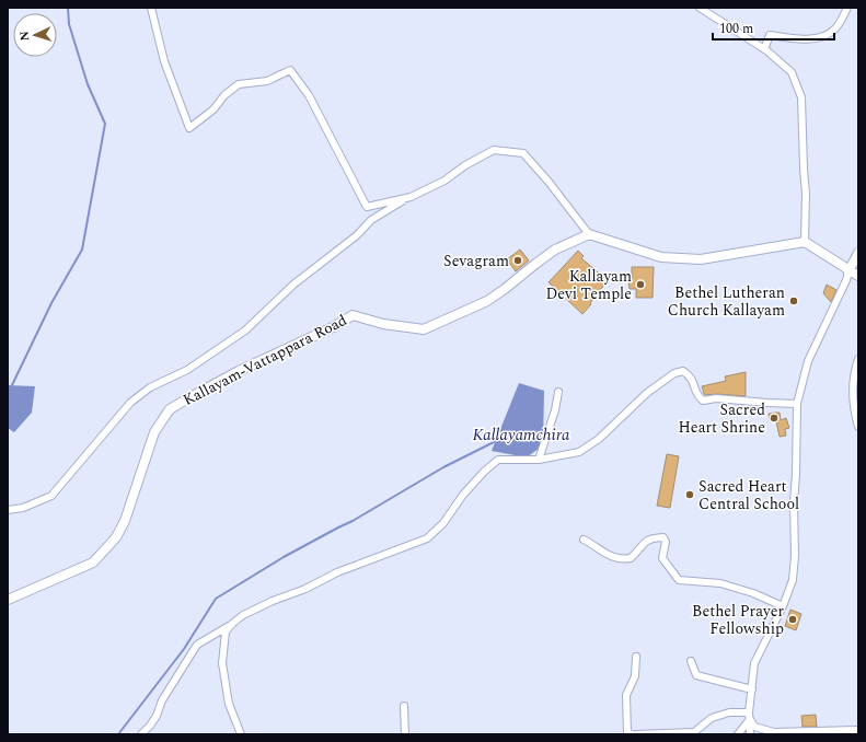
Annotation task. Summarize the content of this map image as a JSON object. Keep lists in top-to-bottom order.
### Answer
{
  "streets": {
    "street": ["Kallayam-Vattappara Road"]
  },
  "water": ["Kallayamchira"],
  "places": [
    "Sevagram",
    "Kallayam Devi Temple",
    "Bethel Lutheran Church Kallayam",
    "Sacred Heart Shrine",
    "Sacred Heart Central School",
    "Bethel Prayer Fellowship"
  ],
  "scale_bar": "100 m",
  "north": "left"
}
